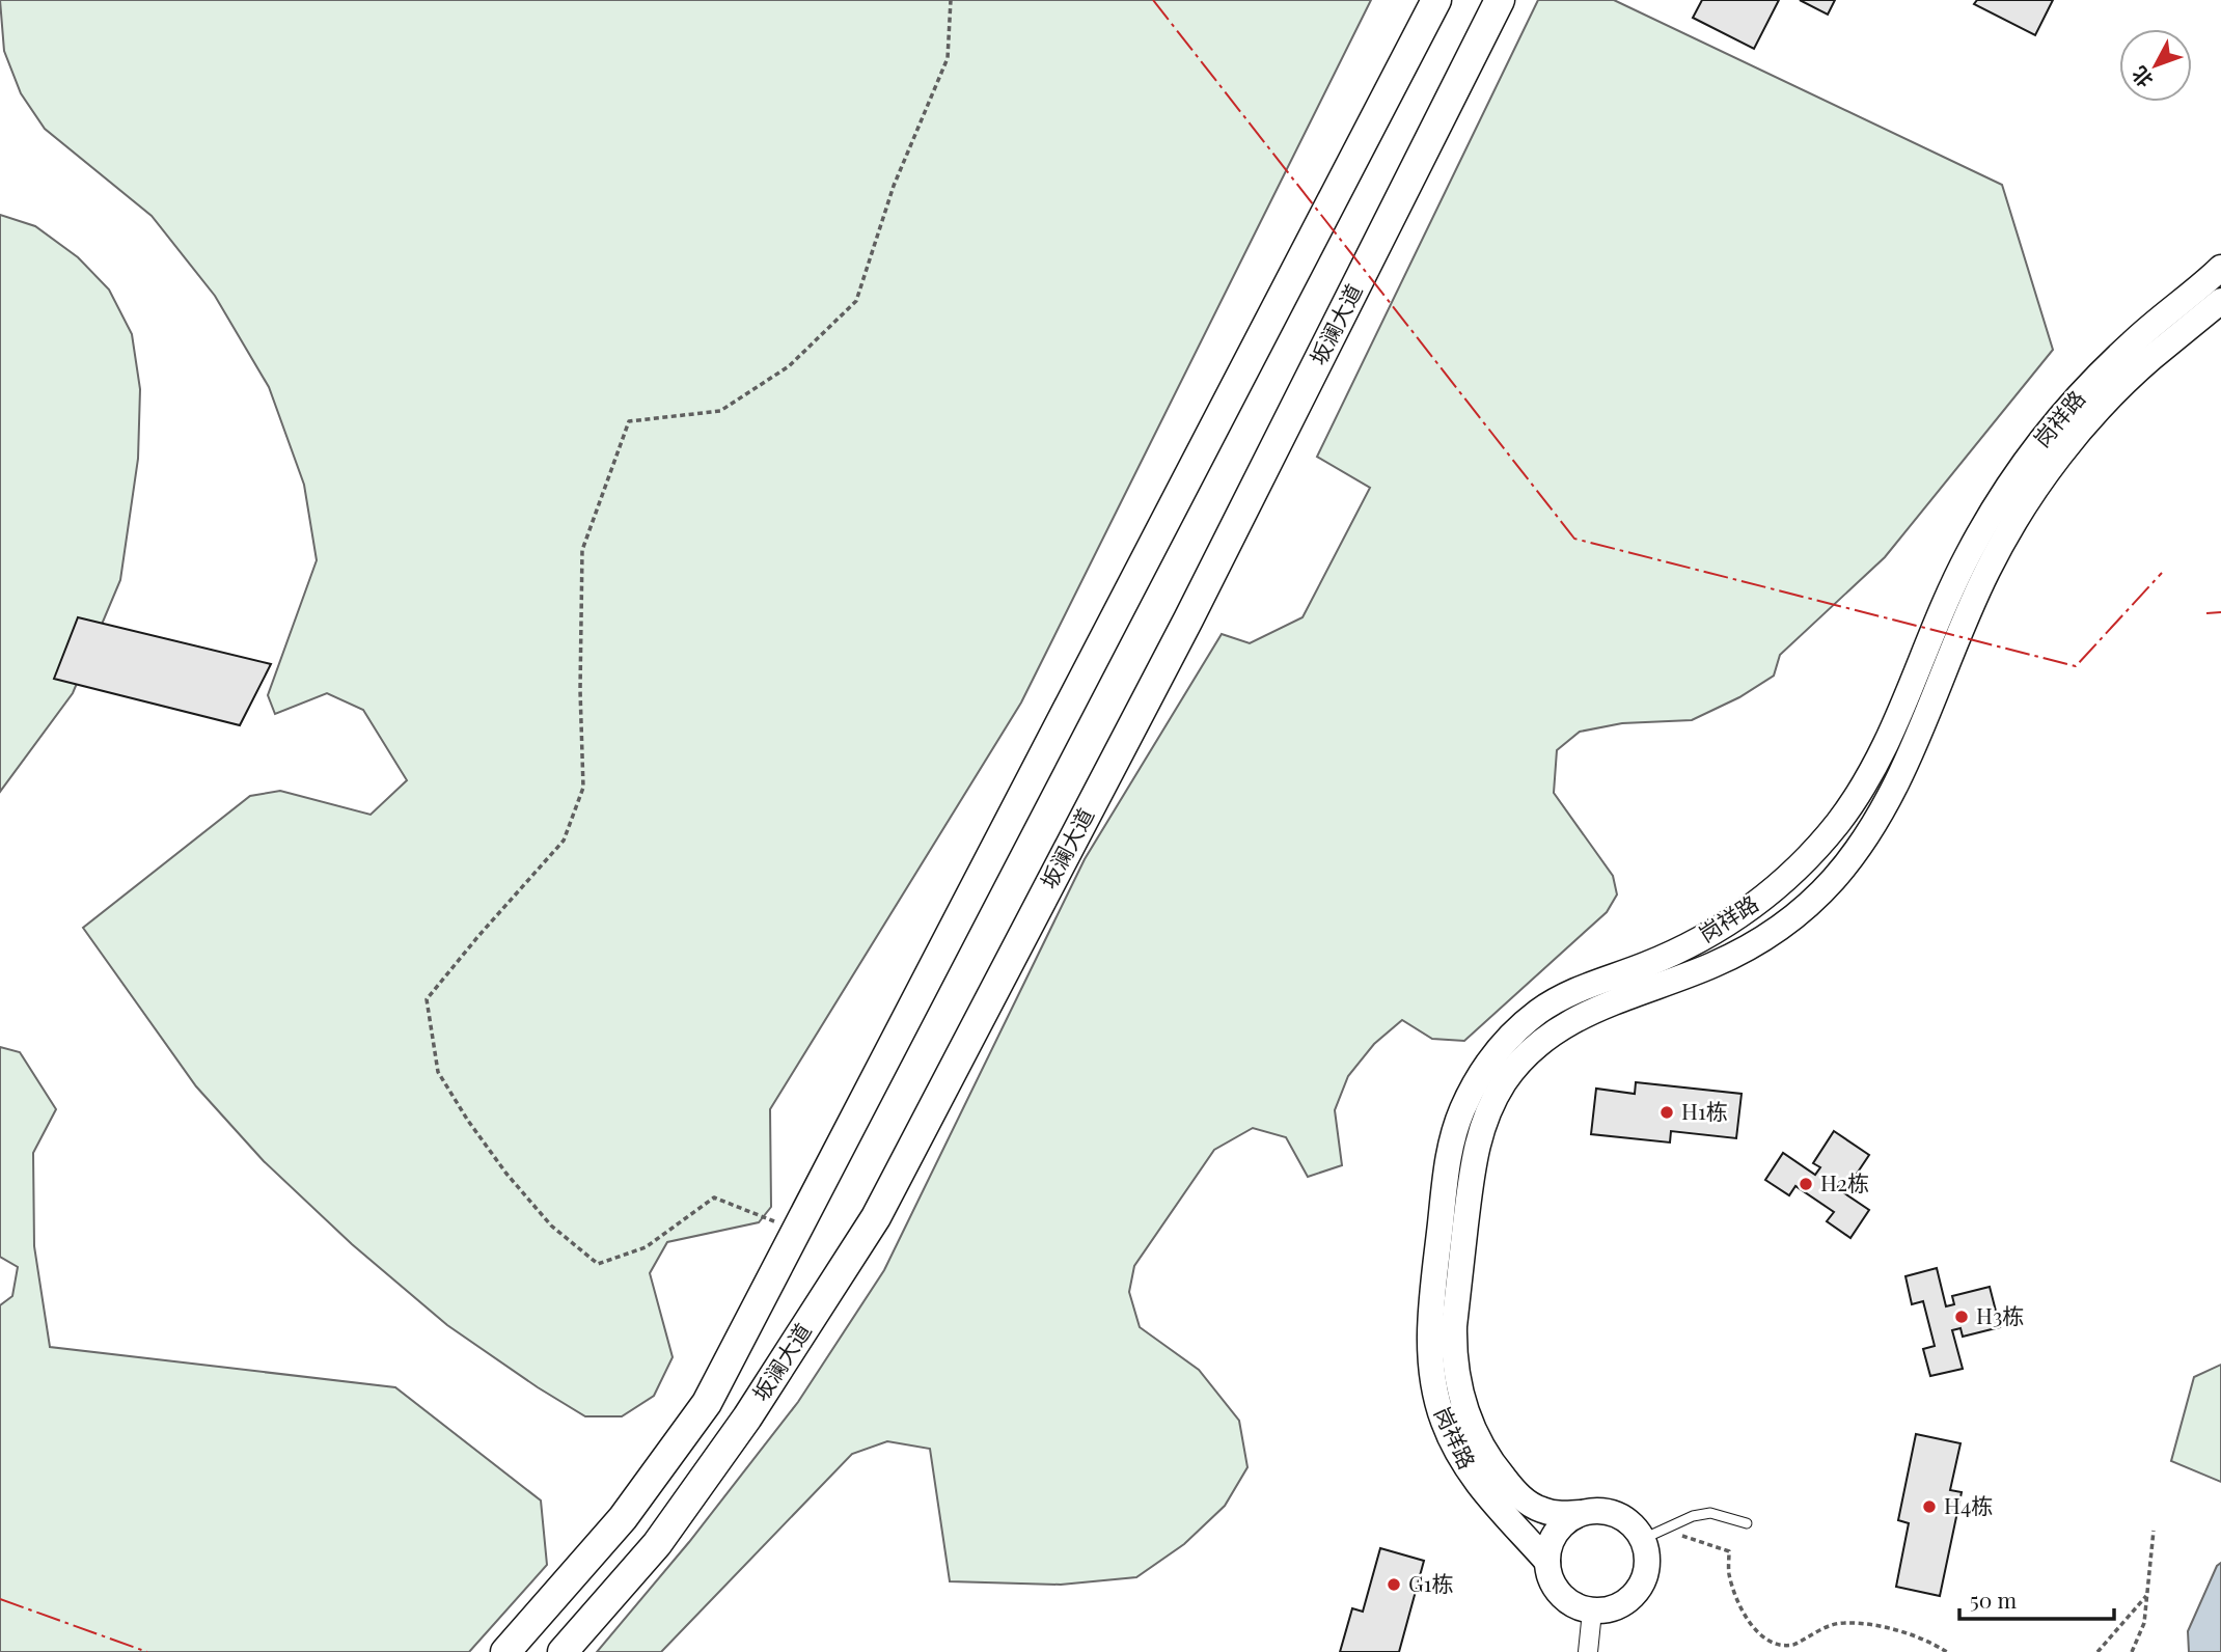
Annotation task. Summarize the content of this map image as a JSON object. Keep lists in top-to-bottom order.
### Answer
{
  "streets": {
    "main road": ["坂澜大道"],
    "street": ["岗祥路"]
  },
  "places": [
    "H1栋",
    "H2栋",
    "H3栋",
    "H4栋",
    "G1栋"
  ],
  "scale_bar": "50 m",
  "north": "bottom left"
}
